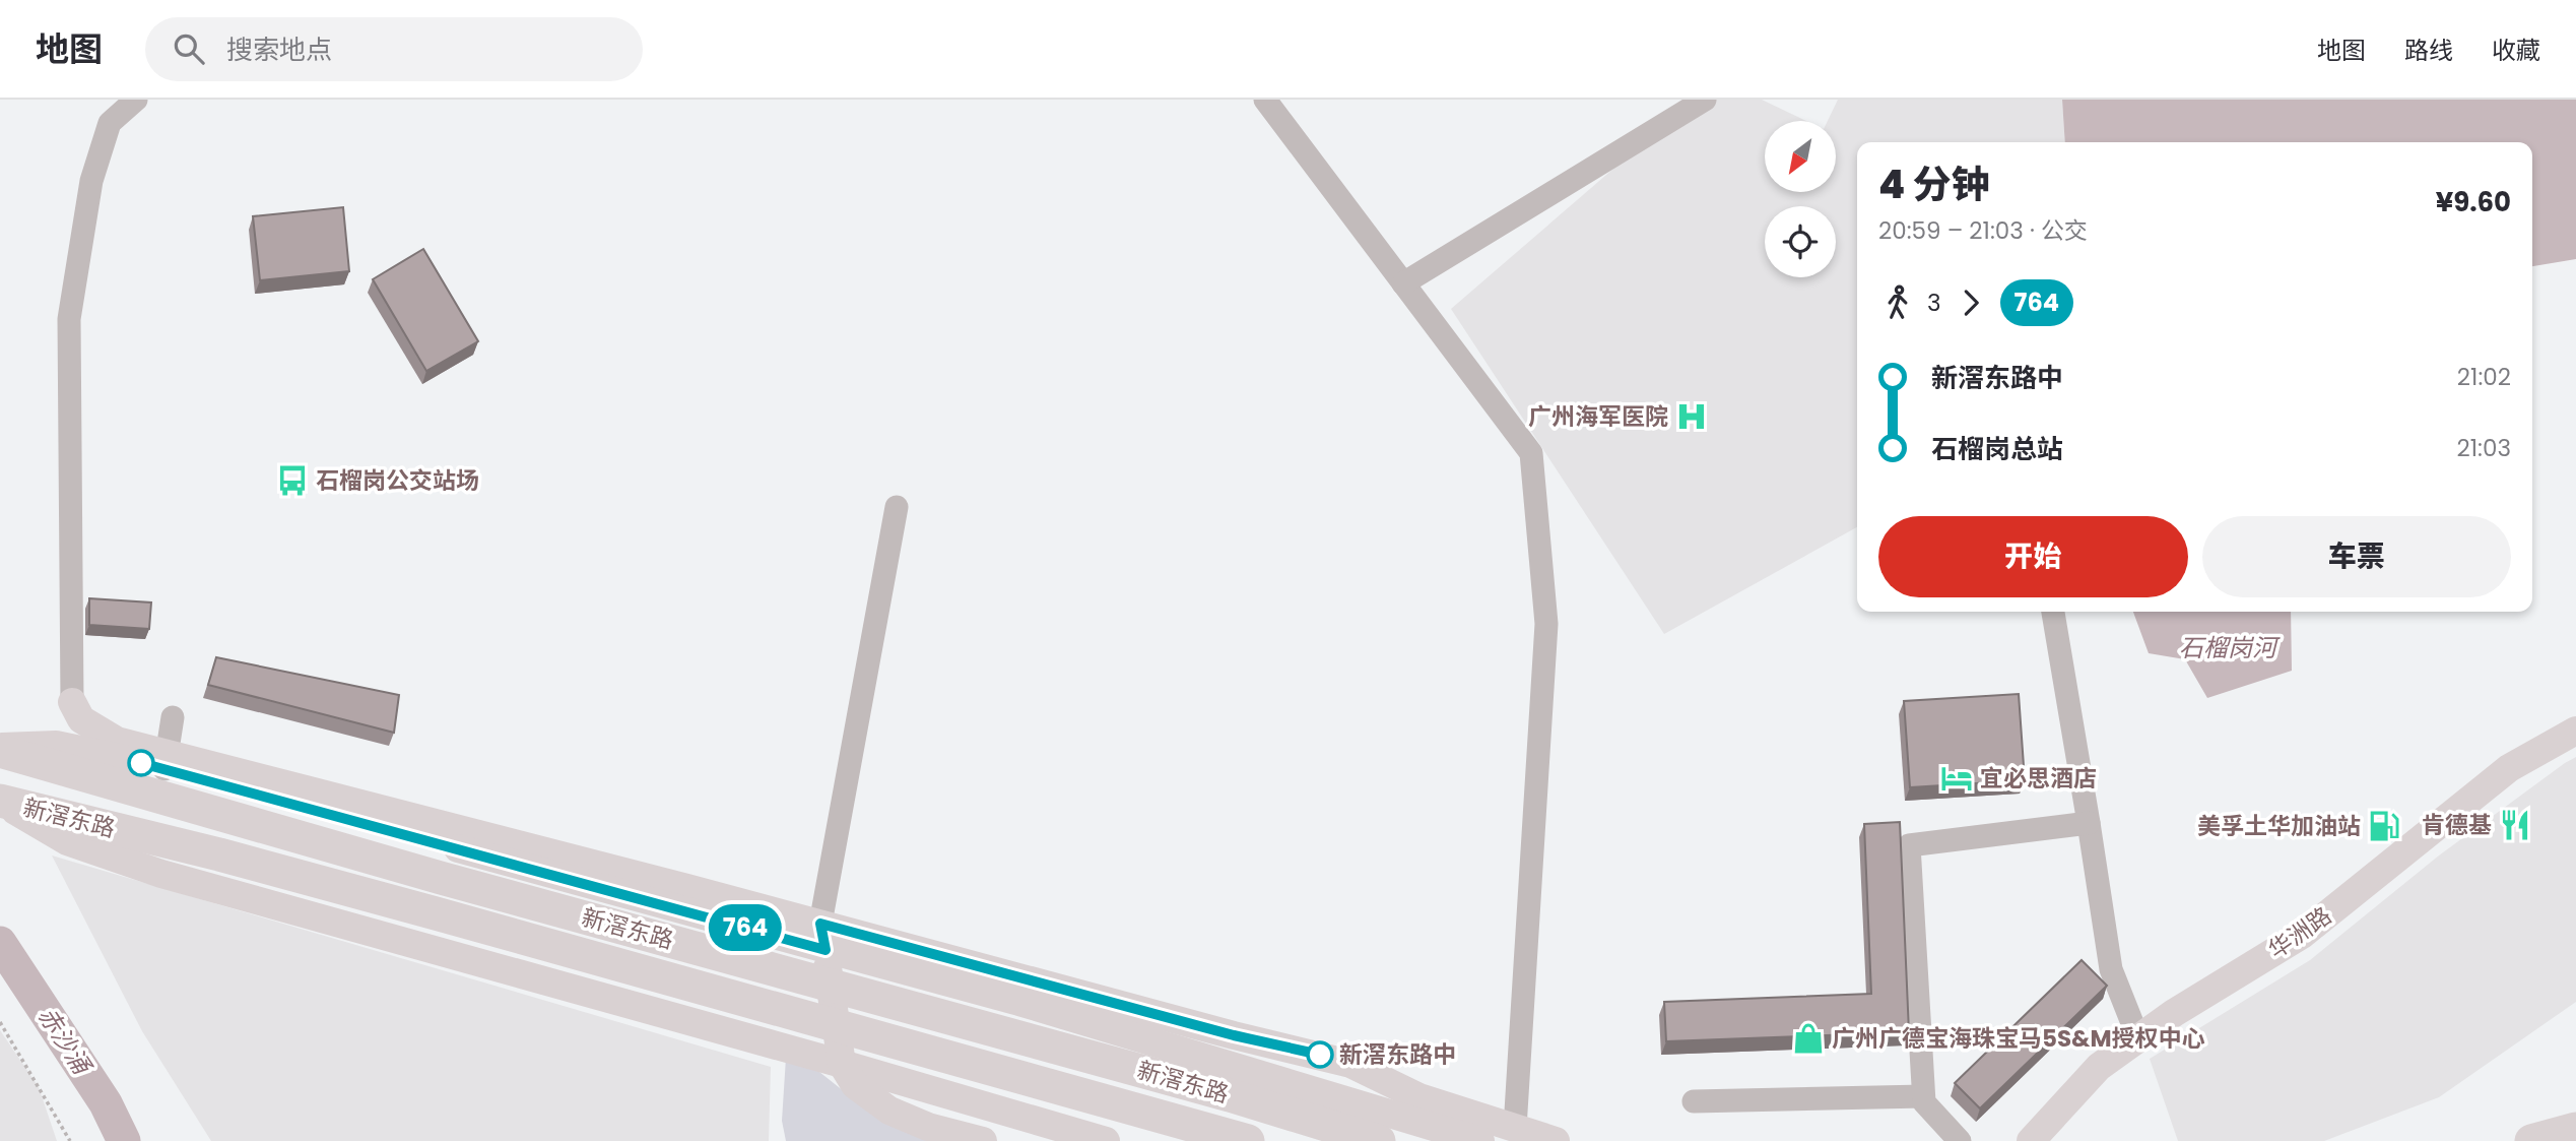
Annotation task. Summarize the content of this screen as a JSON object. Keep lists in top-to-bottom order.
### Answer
{
  "streets": {
    "highway": ["新滘东路"],
    "main road": ["华洲路"]
  },
  "water": ["石榴岗河", "赤沙涌"],
  "places": {
    "hospital": ["广州海军医院"],
    "bus stop": ["石榴岗公交站场"],
    "hotel": ["宜必思酒店"],
    "restaurant": ["肯德基"],
    "fuel station": ["美孚土华加油站"],
    "shop": ["广州广德宝海珠宝马5S&M授权中心"],
    "other": ["新滘东路中"]
  },
  "lines": ["bus line 764"],
  "north": "bottom left",
  "page": {
    "header": "地图",
    "search": "搜索地点",
    "nav": ["地图", "路线", "收藏"],
    "on_map": "764",
    "heading": ["4 分钟", "20:59 – 21:03 · 公交", "¥9.60"],
    "legs": ["3", "764"],
    "list": [
      {
        "name": "新滘东路中",
        "value": "21:02"
      },
      {
        "name": "石榴岗总站",
        "value": "21:03"
      }
    ],
    "buttons": ["开始", "车票"]
  }
}
